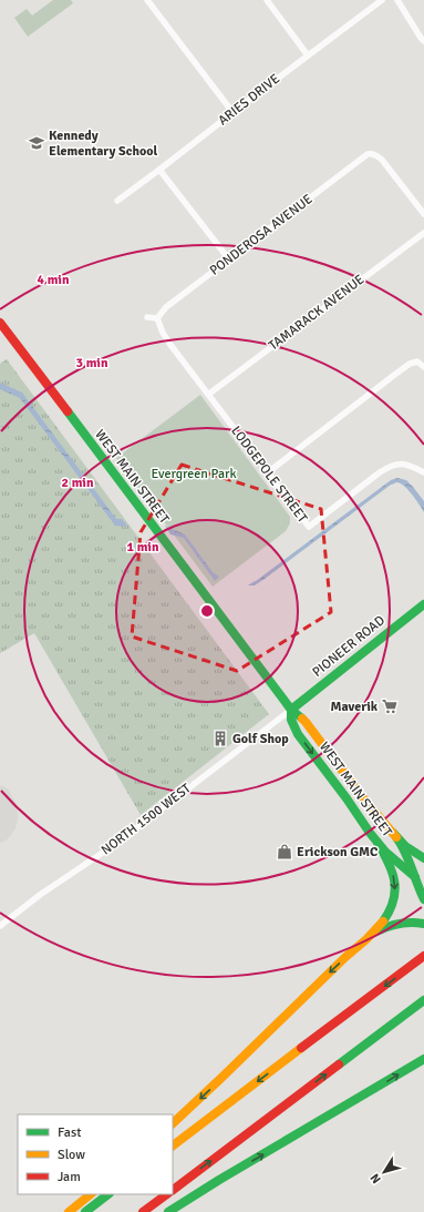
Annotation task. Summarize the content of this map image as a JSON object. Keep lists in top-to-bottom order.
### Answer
{
  "streets": {
    "main road": ["WEST MAIN STREET", "PIONEER ROAD"],
    "street": [
      "ARIES DRIVE",
      "PONDEROSA AVENUE",
      "TAMARACK AVENUE",
      "LODGEPOLE STREET",
      "NORTH 1500 WEST"
    ]
  },
  "crossings": [
    ["PONDEROSA AVENUE", "LODGEPOLE STREET"],
    ["TAMARACK AVENUE", "LODGEPOLE STREET"],
    ["WEST MAIN STREET", "PIONEER ROAD"],
    ["WEST MAIN STREET", "NORTH 1500 WEST"],
    ["PIONEER ROAD", "NORTH 1500 WEST"]
  ],
  "parks": ["Evergreen Park"],
  "places": {
    "school or university": ["Kennedy Elementary School"],
    "supermarket": ["Maverik"],
    "building": ["Golf Shop"],
    "shop": ["Erickson GMC"]
  },
  "legend": ["Fast", "Slow", "Jam"],
  "north": "bottom left",
  "rings": [
    "4 min",
    "3 min",
    "2 min",
    "1 min"
  ]
}
